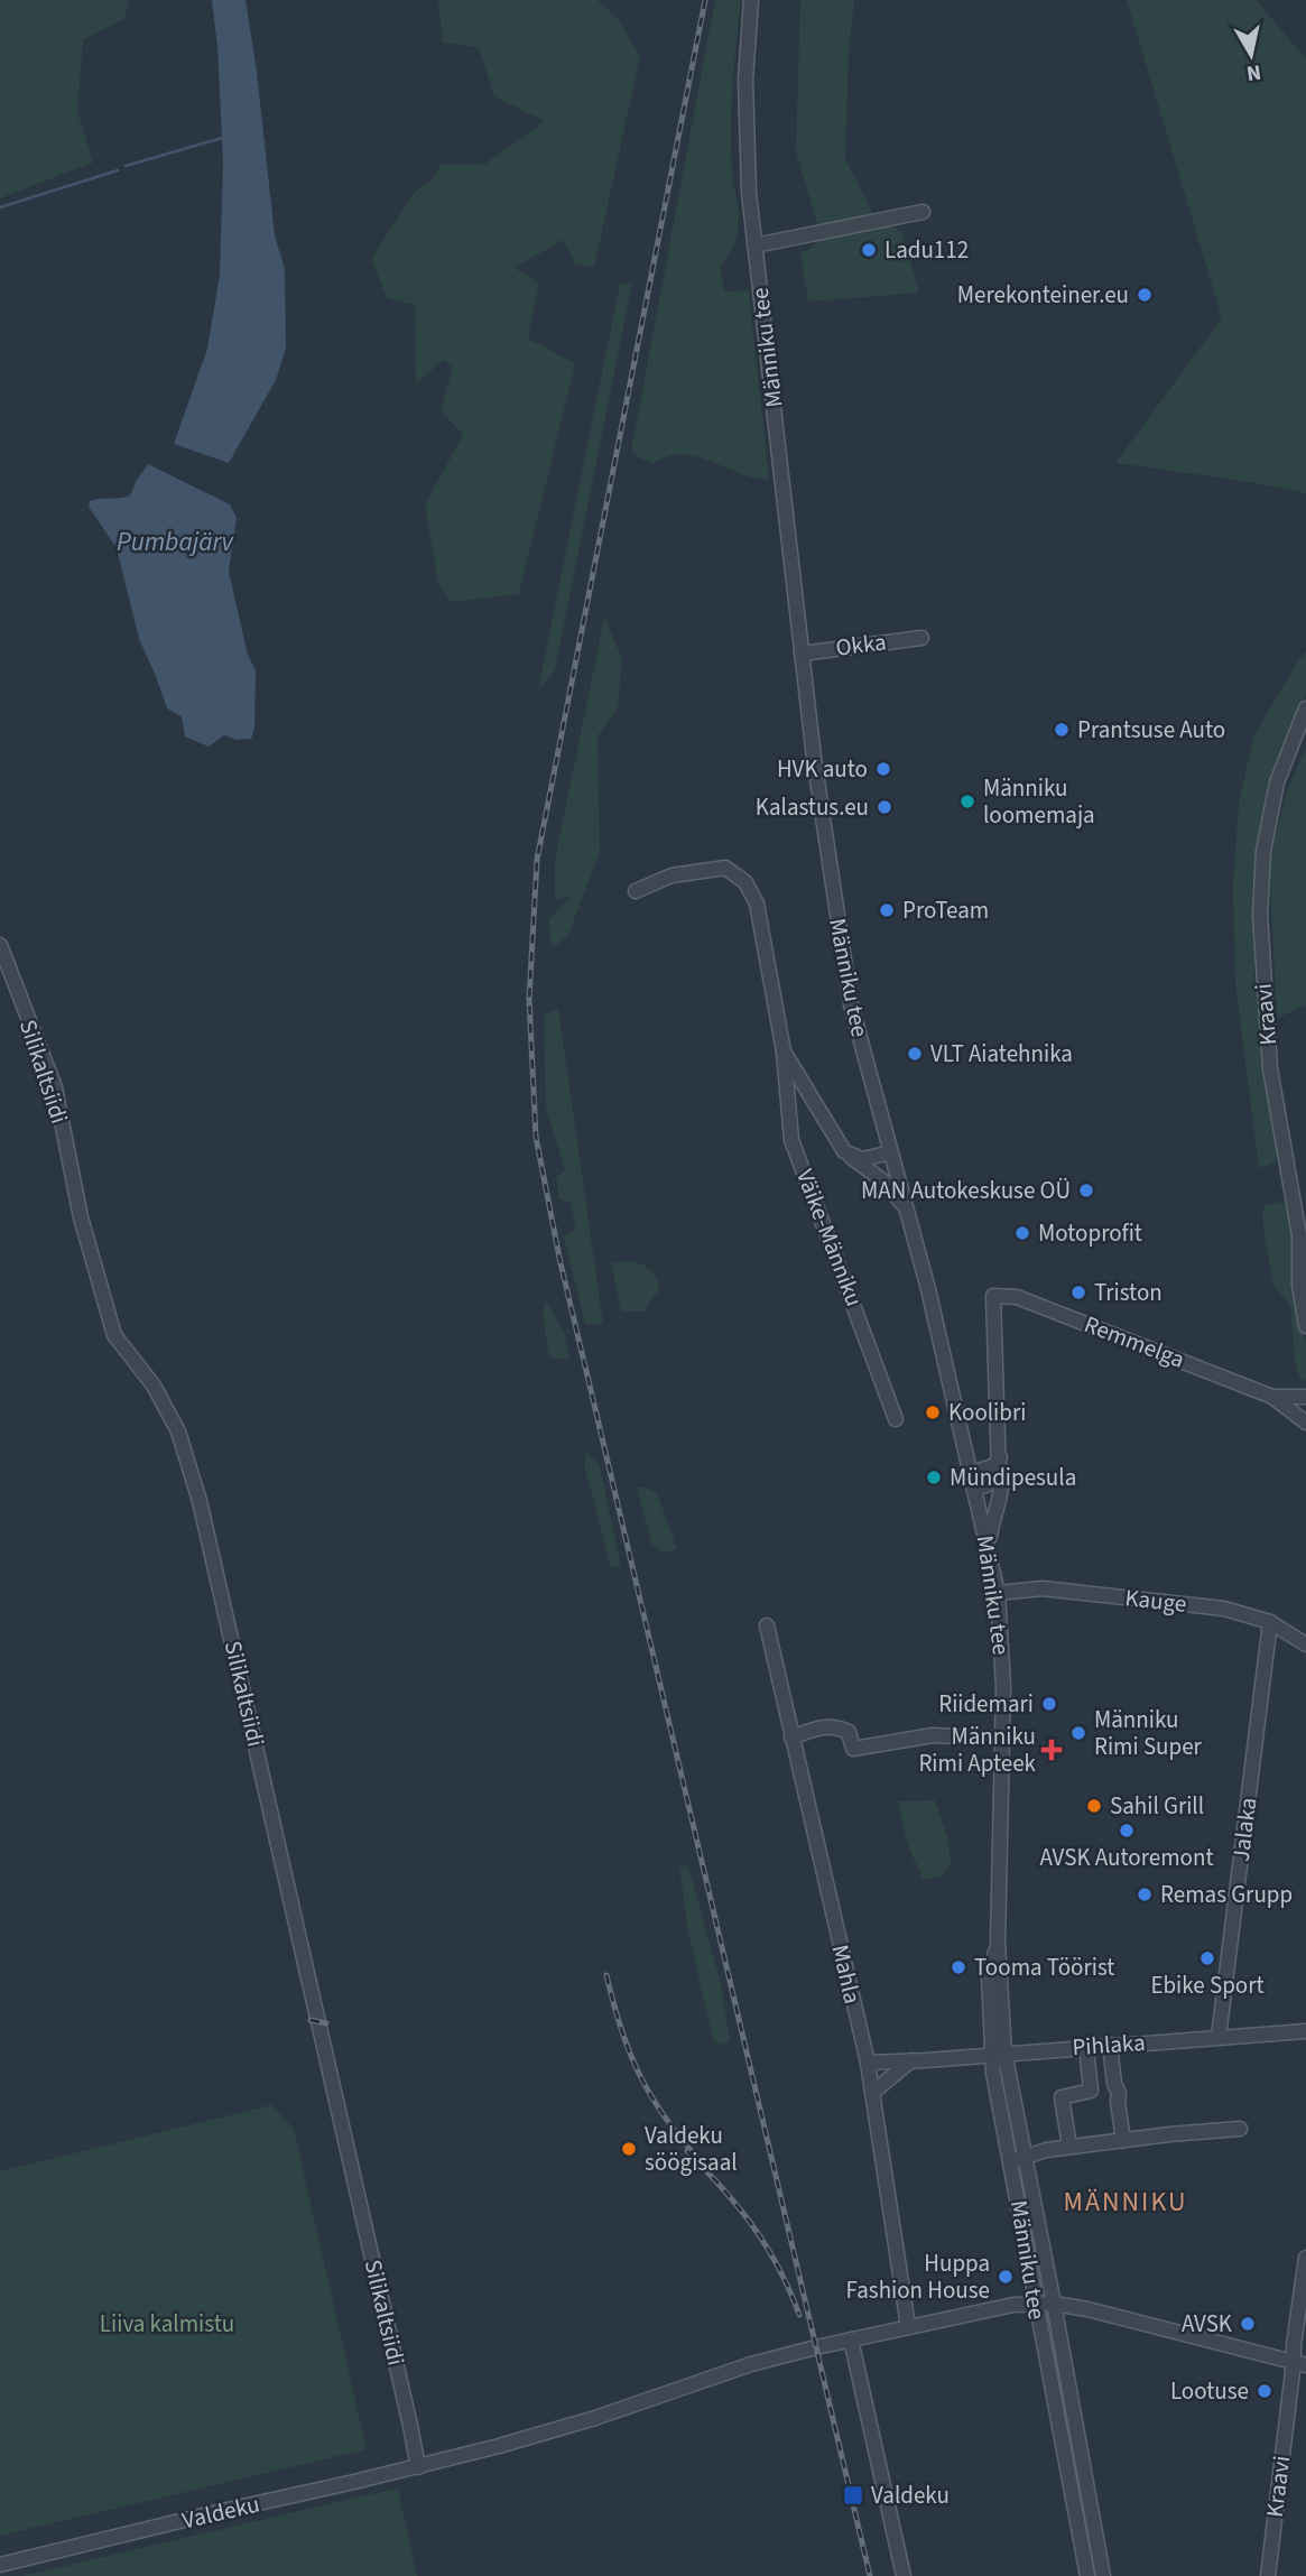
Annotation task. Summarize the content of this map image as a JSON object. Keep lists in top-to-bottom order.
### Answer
{
  "streets": {
    "street": [
      "Männiku tee",
      "Okka",
      "Kraavi",
      "Silikaltsiidi",
      "Väike-Männiku",
      "Remmelga",
      "Kauge",
      "Jalaka",
      "Mahla",
      "Pihlaka",
      "Valdeku"
    ]
  },
  "crossings": [
    ["Männiku tee", "Okka"],
    ["Männiku tee", "Väike-Männiku"],
    ["Männiku tee", "Kauge"],
    ["Männiku tee", "Pihlaka"],
    ["Männiku tee", "Valdeku"],
    ["Kraavi", "Valdeku"],
    ["Silikaltsiidi", "Valdeku"],
    ["Kauge", "Jalaka"],
    ["Jalaka", "Pihlaka"],
    ["Mahla", "Pihlaka"],
    ["Mahla", "Valdeku"]
  ],
  "districts": ["MÄNNIKU"],
  "water": ["Pumbajärv"],
  "parks": ["Liiva kalmistu"],
  "places": {
    "other": [
      "Ladu112",
      "Merekonteiner.eu",
      "Prantsuse Auto",
      "HVK auto",
      "Männiku loomemaja",
      "Kalastus.eu",
      "ProTeam",
      "VLT Aiatehnika",
      "MAN Autokeskuse OÜ",
      "Motoprofit",
      "Triston",
      "Koolibri",
      "Mündipesula",
      "Riidemari",
      "Männiku Rimi Super",
      "Sahil Grill",
      "AVSK Autoremont",
      "Remas Grupp",
      "Ebike Sport",
      "Tooma Töörist",
      "Valdeku söögisaal",
      "Huppa Fashion House",
      "AVSK",
      "Lootuse"
    ],
    "health": ["Männiku Rimi Apteek"],
    "transit": ["Valdeku"]
  },
  "north": "bottom"
}
